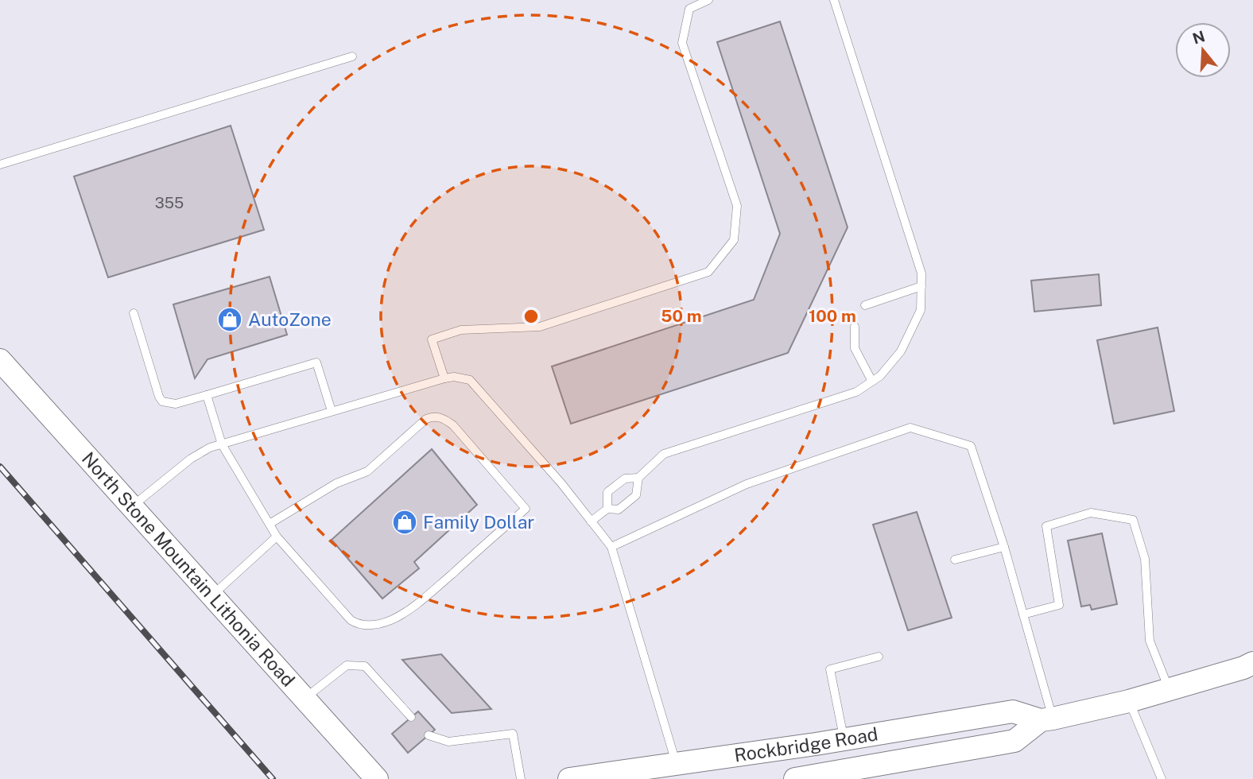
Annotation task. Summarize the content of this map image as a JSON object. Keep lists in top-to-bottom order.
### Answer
{
  "streets": {
    "main road": ["North Stone Mountain Lithonia Road", "Rockbridge Road"]
  },
  "places": {
    "shop": ["AutoZone", "Family Dollar"]
  },
  "house_numbers": ["355"],
  "north": "top",
  "rings": ["50 m", "100 m"]
}
